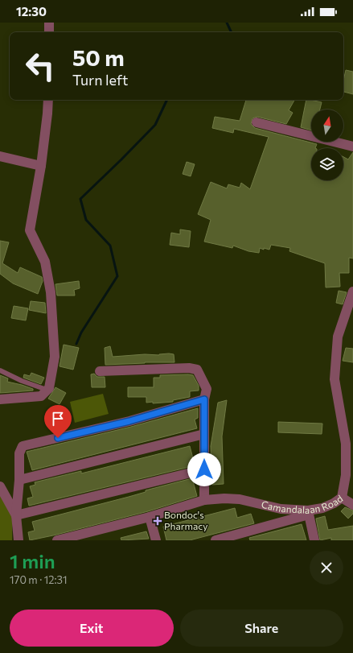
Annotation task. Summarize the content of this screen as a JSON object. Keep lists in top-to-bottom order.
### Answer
{
  "streets": {
    "street": ["Camandalaan Road"]
  },
  "places": {
    "health": ["Bondoc's Pharmacy"]
  },
  "north": "top",
  "page": {
    "status": "12:30",
    "turn": ["50 m", "Turn left"],
    "heading": ["1 min", "170 m · 12:31"],
    "buttons": ["Exit", "Share"]
  }
}
